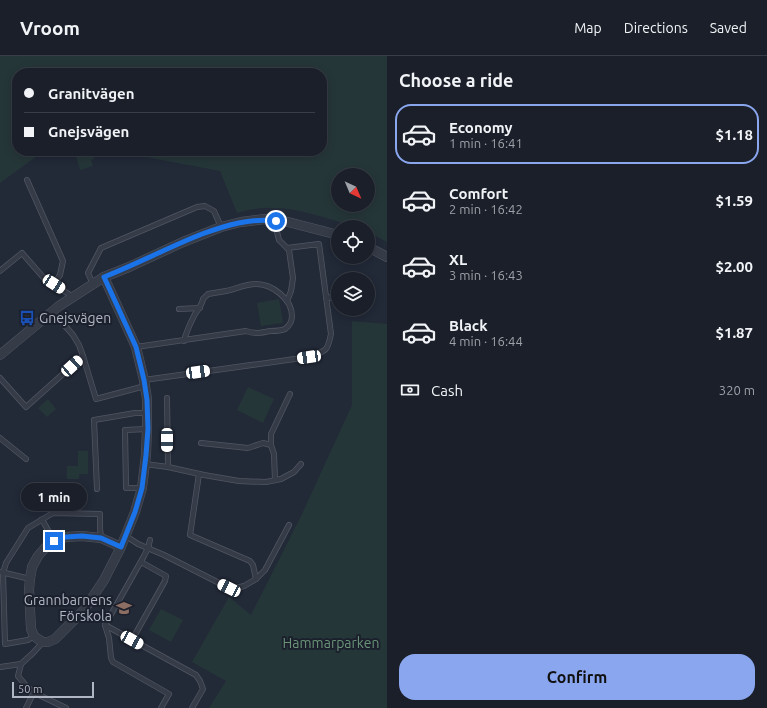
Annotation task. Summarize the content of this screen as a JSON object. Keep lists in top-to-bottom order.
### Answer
{
  "parks": ["Hammarparken"],
  "places": {
    "bus stop": ["Gnejsvägen"],
    "school or university": ["Grannbarnens Förskola"]
  },
  "scale_bar": "50 m",
  "north": "bottom right",
  "page": {
    "header": "Vroom",
    "nav": ["Map", "Directions", "Saved"],
    "heading": "Choose a ride",
    "banner": ["Granitvägen", "Gnejsvägen"],
    "list": [
      {
        "name": "Economy",
        "note": "1 min · 16:41",
        "value": "$1.18"
      },
      {
        "name": "Comfort",
        "note": "2 min · 16:42",
        "value": "$1.59"
      },
      {
        "name": "XL",
        "note": "3 min · 16:43",
        "value": "$2.00"
      },
      {
        "name": "Black",
        "note": "4 min · 16:44",
        "value": "$1.87"
      }
    ],
    "pay": ["Cash", "320 m"],
    "bubble": "1 min",
    "buttons": "Confirm",
    "scale": "50 m"
  }
}
